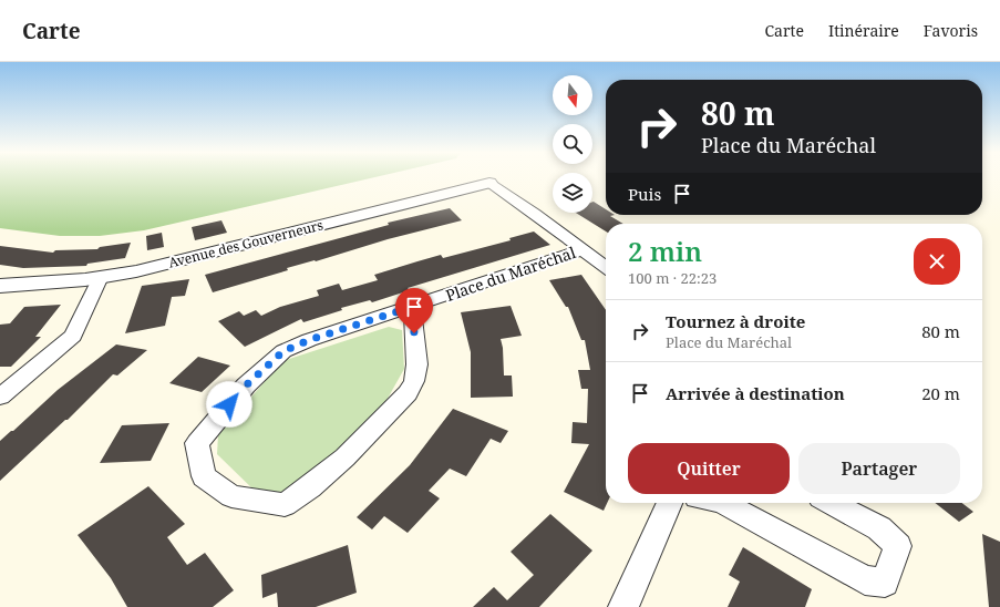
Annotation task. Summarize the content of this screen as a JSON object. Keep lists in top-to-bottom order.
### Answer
{
  "streets": {
    "street": ["Avenue des Gouverneurs", "Place du Maréchal"]
  },
  "north": "bottom",
  "page": {
    "header": "Carte",
    "nav": ["Carte", "Itinéraire", "Favoris"],
    "turn": ["80 m", "Place du Maréchal"],
    "then": "Puis",
    "heading": ["2 min", "100 m · 22:23"],
    "list": [
      {
        "name": "Tournez à droite",
        "note": "Place du Maréchal",
        "value": "80 m"
      },
      {
        "name": "Arrivée à destination",
        "value": "20 m"
      }
    ],
    "buttons": ["Quitter", "Partager"]
  }
}
